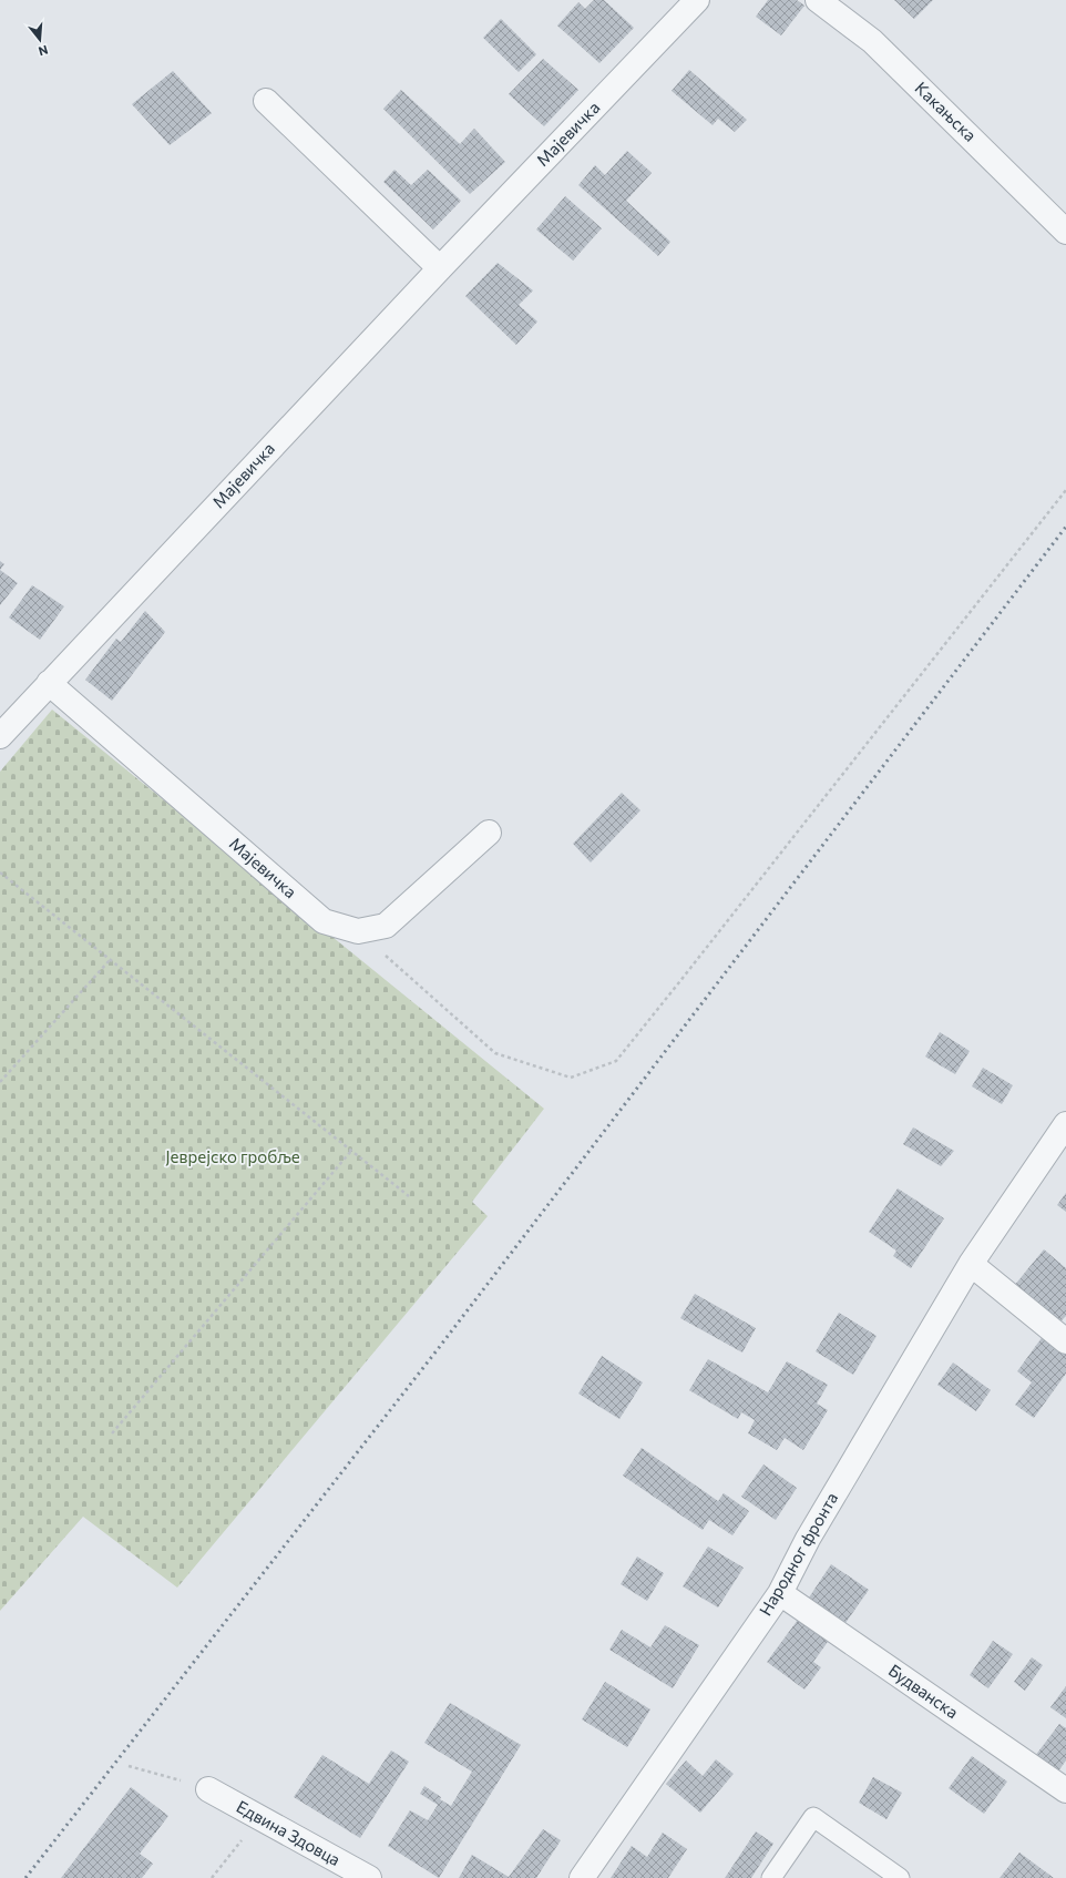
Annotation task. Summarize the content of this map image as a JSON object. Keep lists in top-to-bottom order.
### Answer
{
  "streets": {
    "street": [
      "Какањска",
      "Мајевичка",
      "Народног фронта",
      "Будванска",
      "Едвина Здовца"
    ]
  },
  "crossings": [
    ["Народног фронта", "Будванска"]
  ],
  "parks": ["Јеврејско гробље"],
  "north": "bottom"
}
